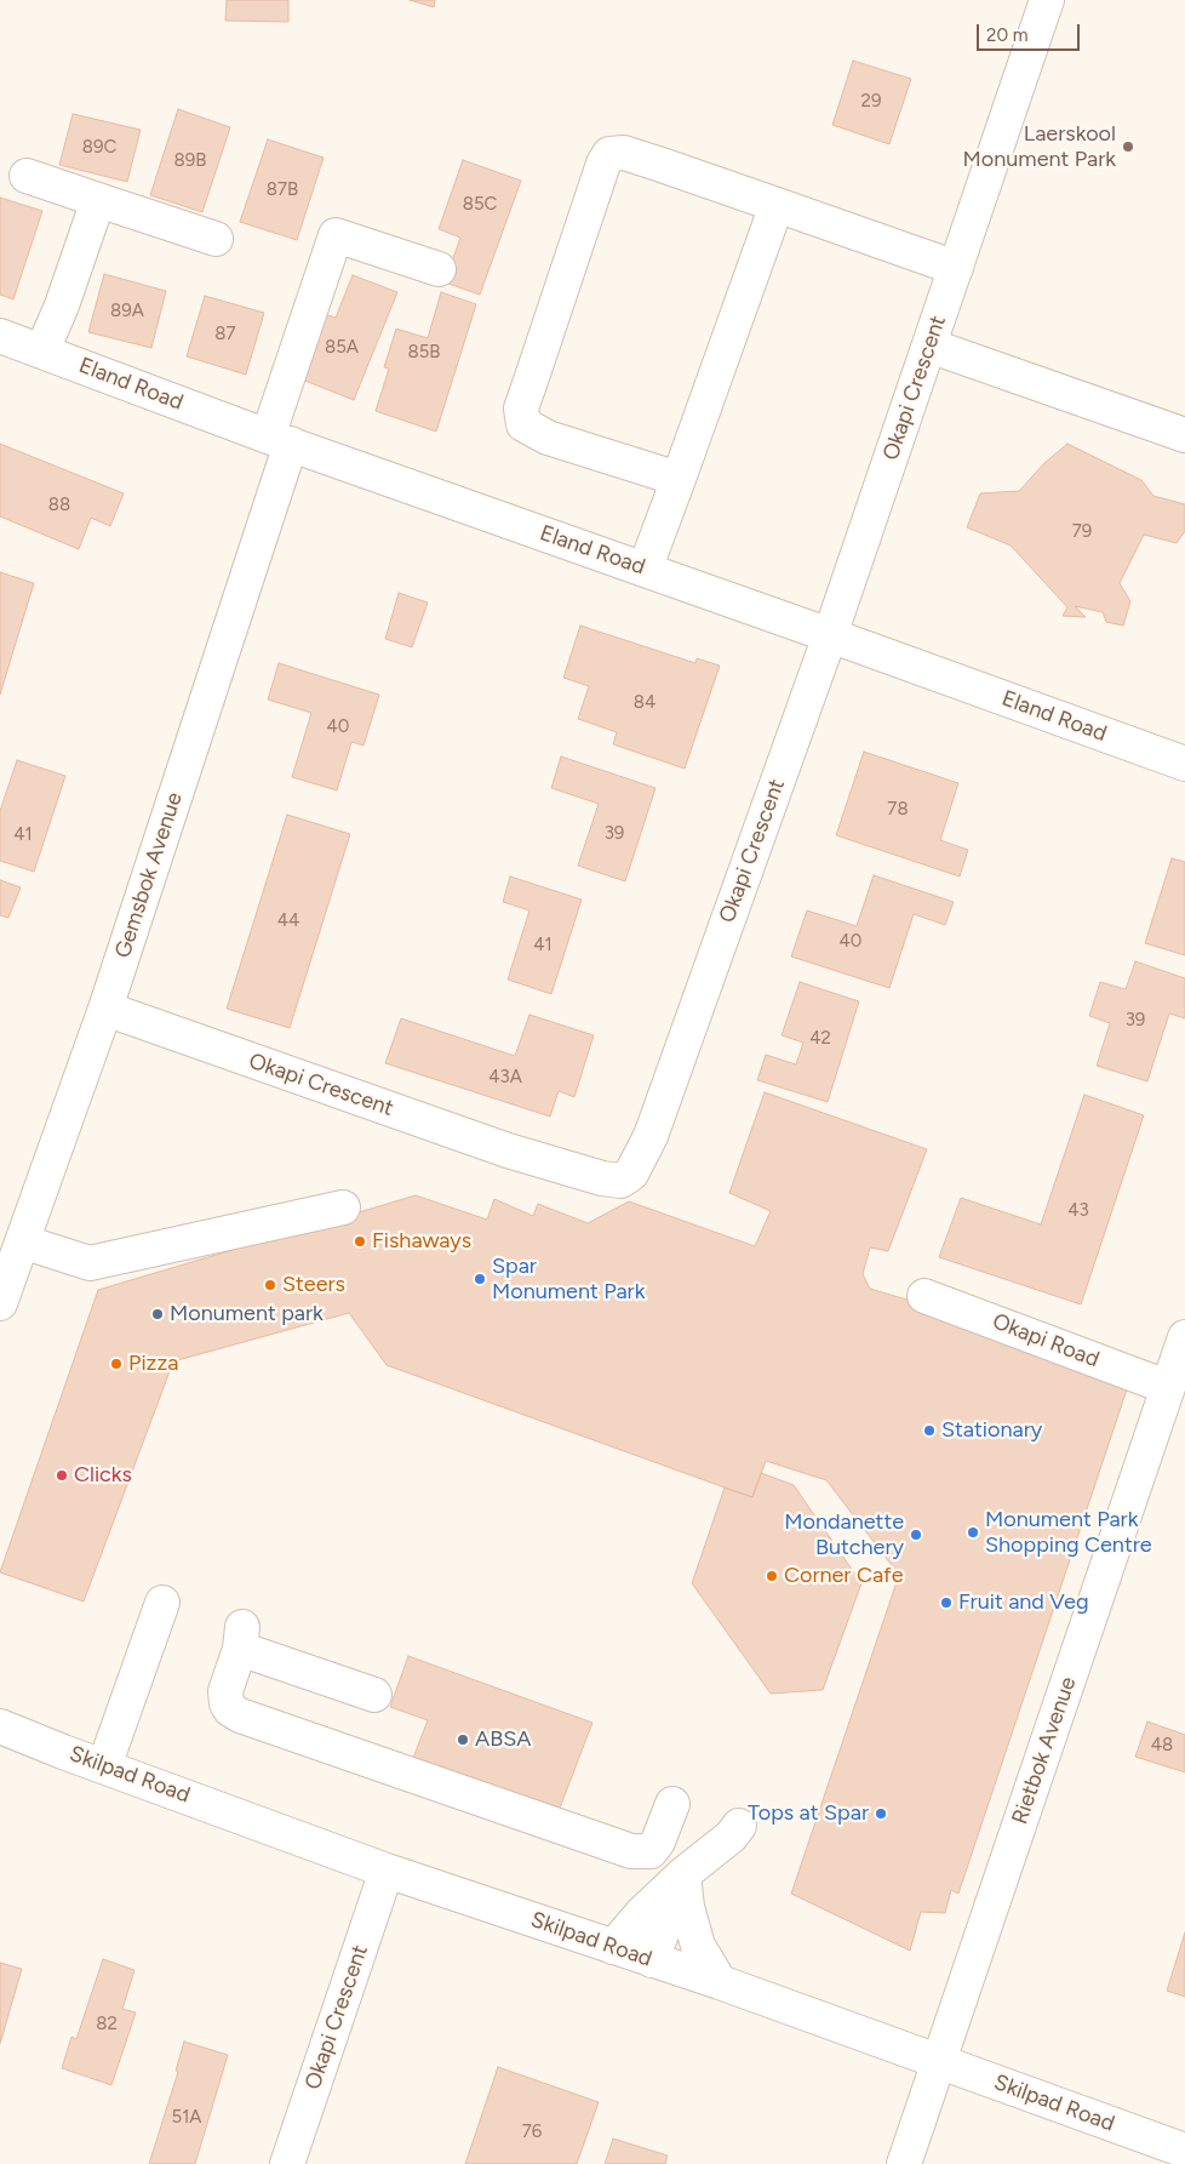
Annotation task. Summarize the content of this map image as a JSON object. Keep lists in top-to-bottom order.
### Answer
{
  "streets": {
    "street": [
      "Eland Road",
      "Okapi Crescent",
      "Gemsbok Avenue",
      "Okapi Road",
      "Rietbok Avenue",
      "Skilpad Road"
    ]
  },
  "crossings": [
    ["Eland Road", "Okapi Crescent"],
    ["Eland Road", "Gemsbok Avenue"],
    ["Okapi Crescent", "Gemsbok Avenue"],
    ["Okapi Crescent", "Skilpad Road"],
    ["Okapi Road", "Rietbok Avenue"],
    ["Rietbok Avenue", "Skilpad Road"]
  ],
  "places": [
    "Laerskool Monument Park",
    "Fishaways",
    "Spar Monument Park",
    "Steers",
    "Monument park",
    "Pizza",
    "Stationary",
    "Clicks",
    "Monument Park Shopping Centre",
    "Mondanette Butchery",
    "Corner Cafe",
    "Fruit and Veg",
    "ABSA",
    "Tops at Spar"
  ],
  "house_numbers": [
    "29",
    "89C",
    "89B",
    "87B",
    "85C",
    "89A",
    "87",
    "85A",
    "85B",
    "88",
    "79",
    "84",
    "40",
    "78",
    "39",
    "41",
    "44",
    "40",
    "41",
    "39",
    "42",
    "43A",
    "43",
    "48",
    "82",
    "51A",
    "76"
  ],
  "scale_bar": "20 m"
}
